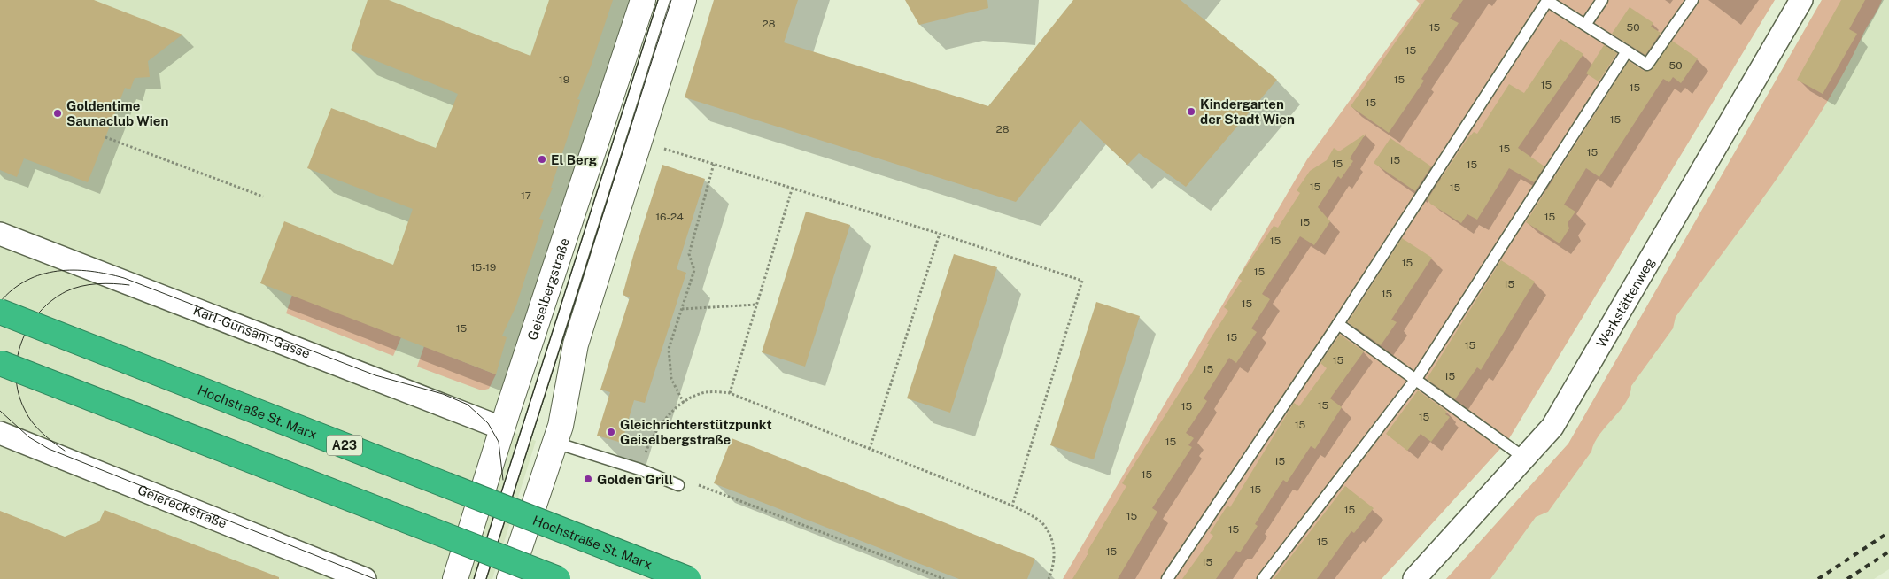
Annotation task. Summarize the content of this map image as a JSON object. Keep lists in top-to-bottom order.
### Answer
{
  "streets": {
    "highway": ["Hochstraße St. Marx", "A23"],
    "main road": ["Geiselbergstraße"],
    "street": ["Werkstättenweg", "Karl-Gunsam-Gasse", "Geiereckstraße"]
  },
  "crossings": [
    ["Geiselbergstraße", "Karl-Gunsam-Gasse"]
  ],
  "places": [
    "Kindergarten der Stadt Wien",
    "Goldentime Saunaclub Wien",
    "El Berg",
    "Gleichrichterstützpunkt Geiselbergstraße",
    "Golden Grill"
  ],
  "house_numbers": [
    "28",
    "15",
    "50",
    "15",
    "50",
    "19",
    "15",
    "15",
    "15",
    "15",
    "15",
    "28",
    "15",
    "15",
    "15",
    "15",
    "15",
    "15",
    "15",
    "17",
    "16-24",
    "15",
    "15",
    "15",
    "15",
    "15-19",
    "15",
    "15",
    "15",
    "15",
    "15",
    "15",
    "15",
    "15",
    "15",
    "15",
    "15",
    "15",
    "15",
    "15",
    "15",
    "15",
    "15",
    "15",
    "15",
    "15",
    "15",
    "15",
    "15",
    "15"
  ]
}
